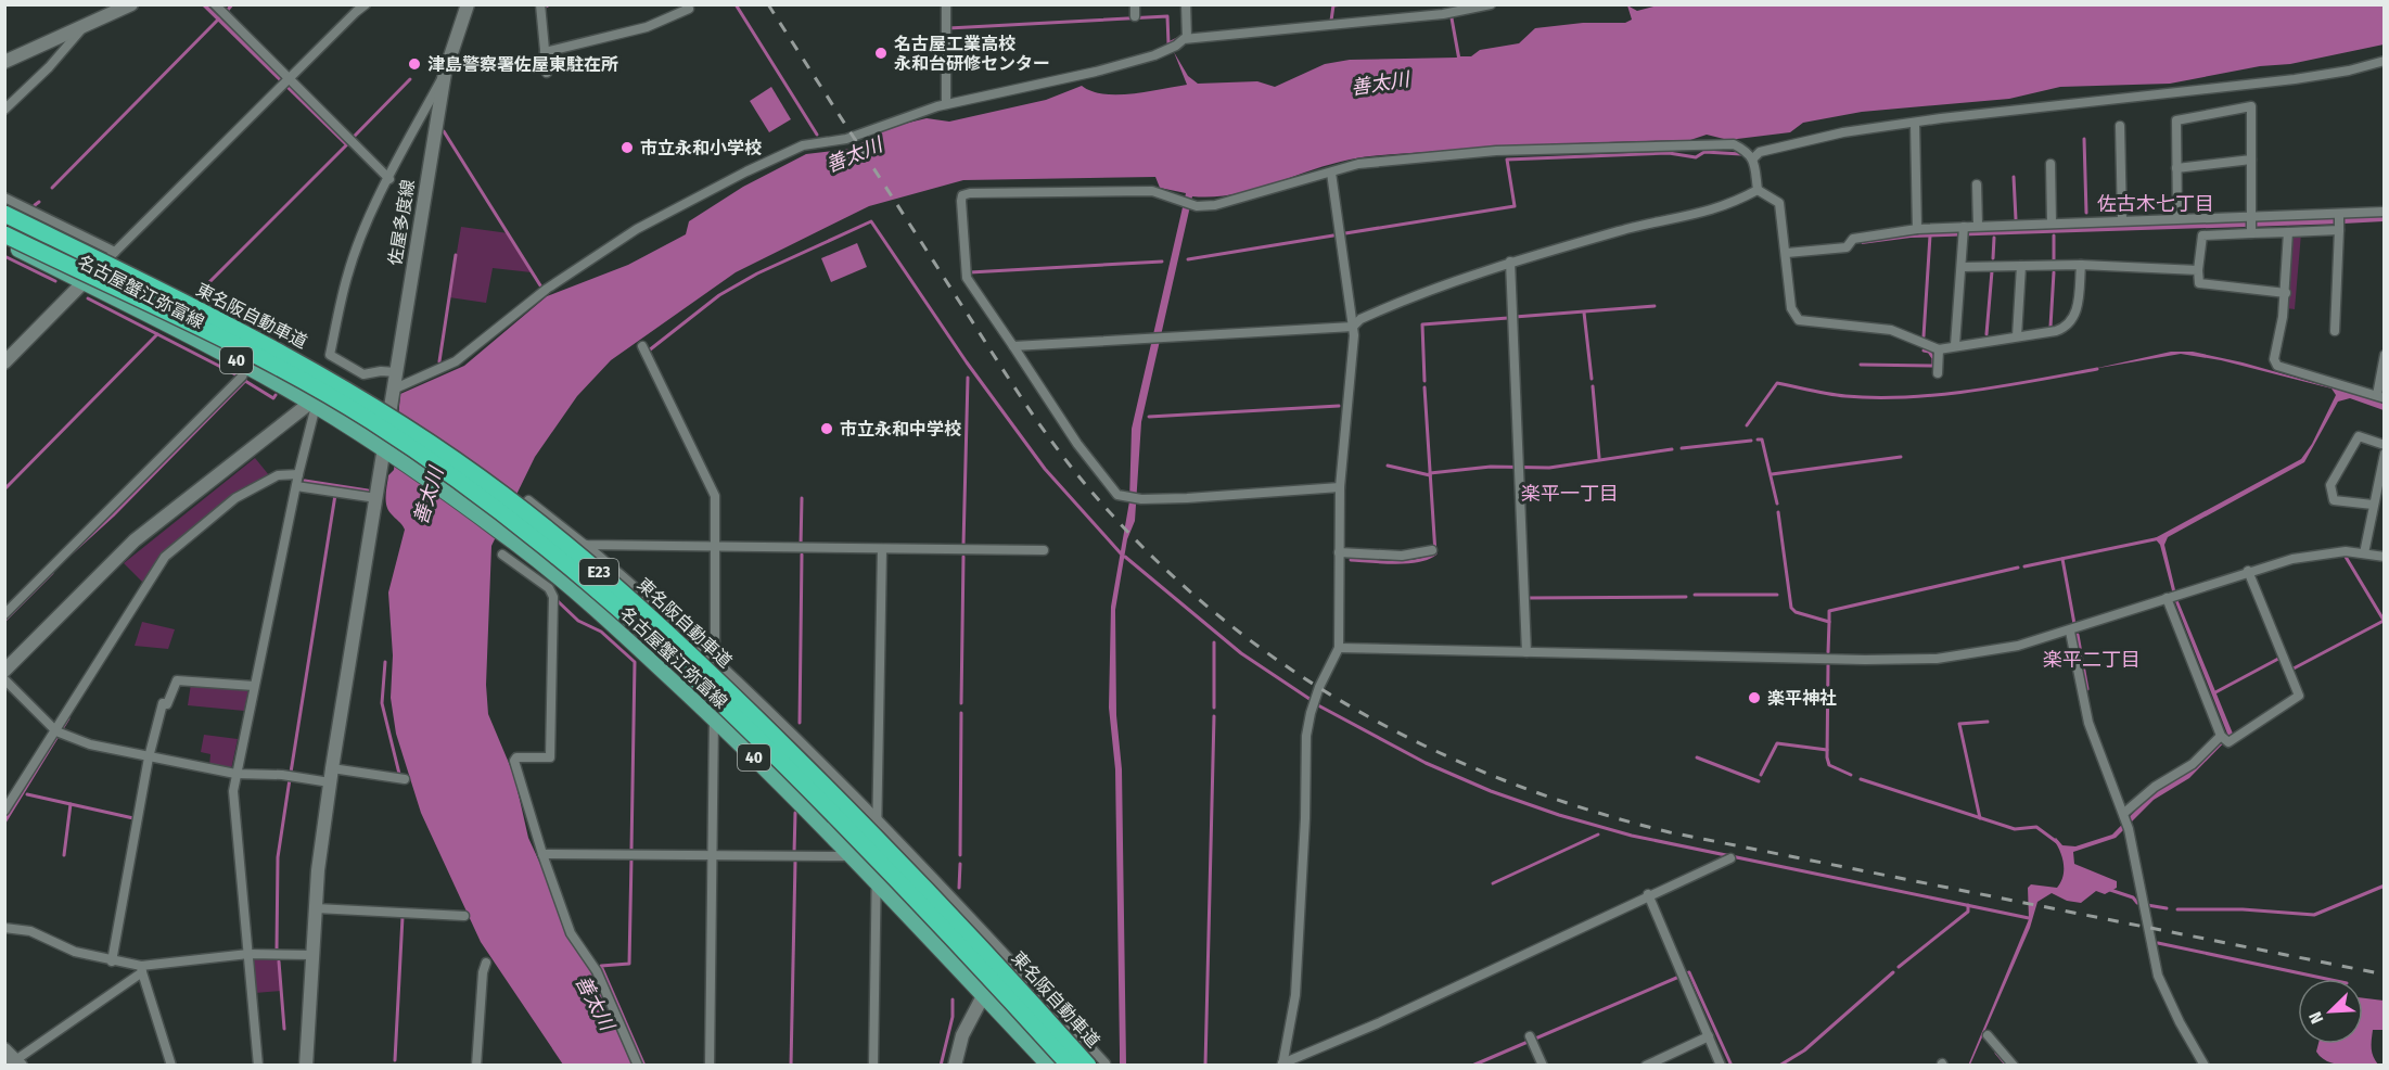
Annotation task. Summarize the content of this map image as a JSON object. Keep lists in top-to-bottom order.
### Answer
{
  "streets": {
    "highway": ["東名阪自動車道", "E23"],
    "main road": ["名古屋蟹江弥富線", "40"],
    "street": ["佐屋多度線"]
  },
  "crossings": [
    ["佐屋多度線", "名古屋蟹江弥富線"]
  ],
  "districts": ["佐古木七丁目", "楽平一丁目", "楽平二丁目"],
  "water": ["善太川"],
  "places": [
    "名古屋工業高校 永和台研修センター",
    "津島警察署佐屋東駐在所",
    "市立永和小学校",
    "市立永和中学校",
    "楽平神社"
  ],
  "north": "bottom left"
}
